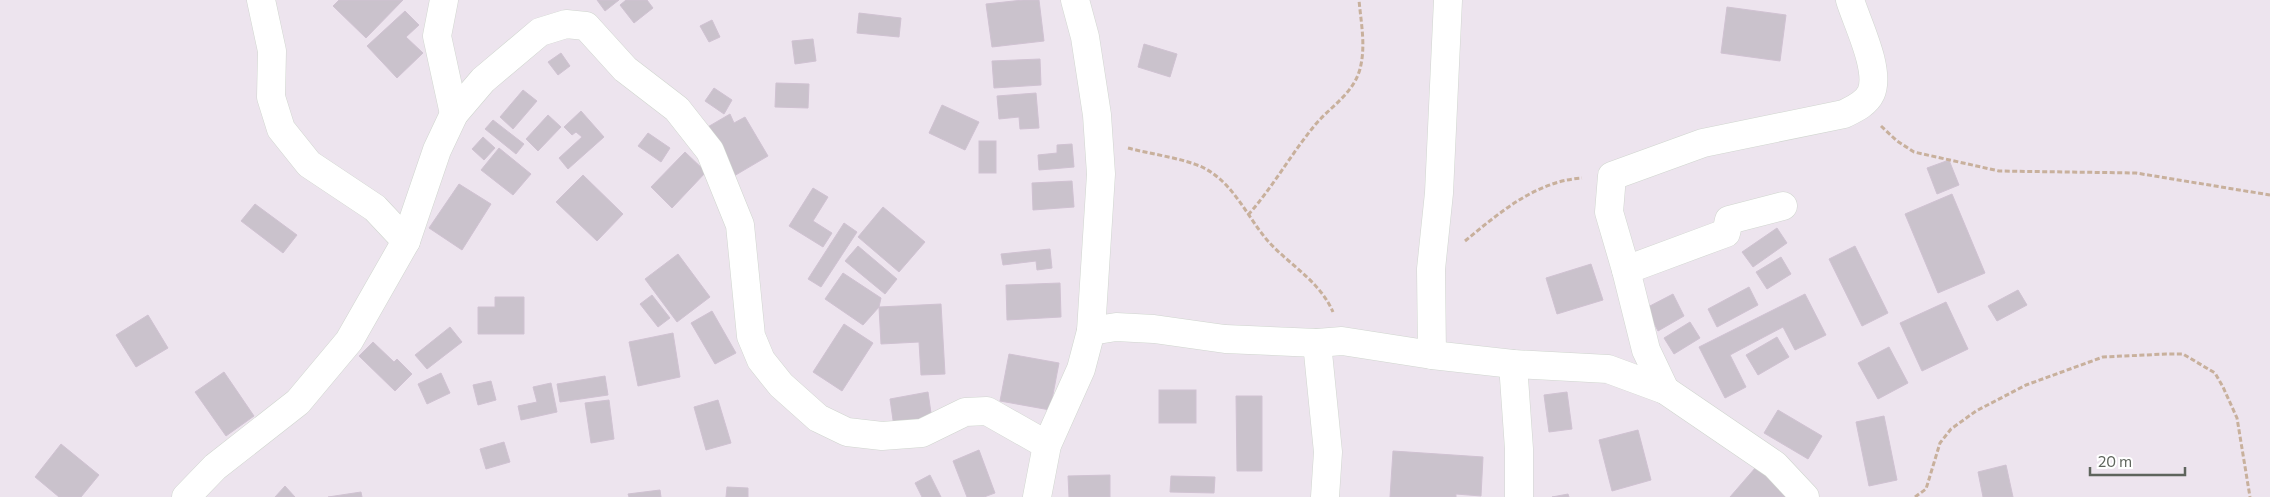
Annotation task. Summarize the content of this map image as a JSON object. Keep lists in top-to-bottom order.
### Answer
{
  "scale_bar": "20 m"
}
